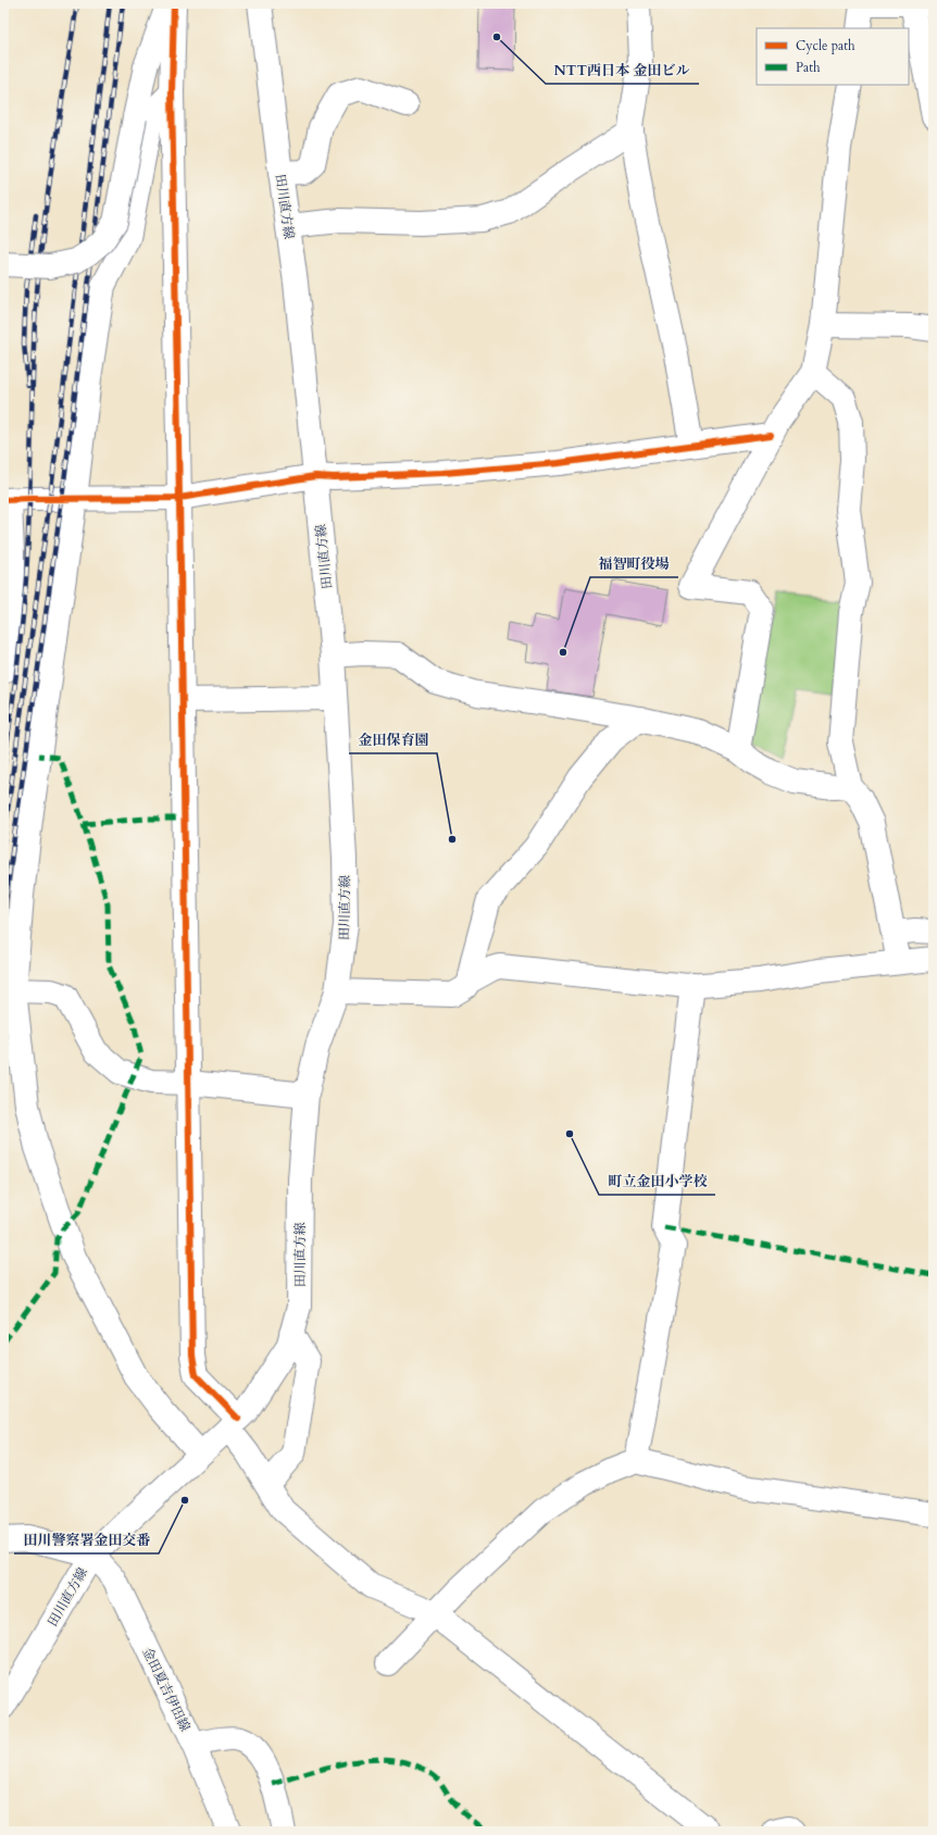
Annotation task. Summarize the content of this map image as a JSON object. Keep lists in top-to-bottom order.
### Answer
{
  "streets": {
    "street": ["田川直方線", "金田夏吉伊田線"]
  },
  "crossings": [
    ["田川直方線", "金田夏吉伊田線"]
  ],
  "places": [
    "NTT西日本 金田ビル",
    "福智町役場",
    "金田保育園",
    "町立金田小学校",
    "田川警察署金田交番"
  ],
  "legend": ["Cycle path", "Path"]
}
